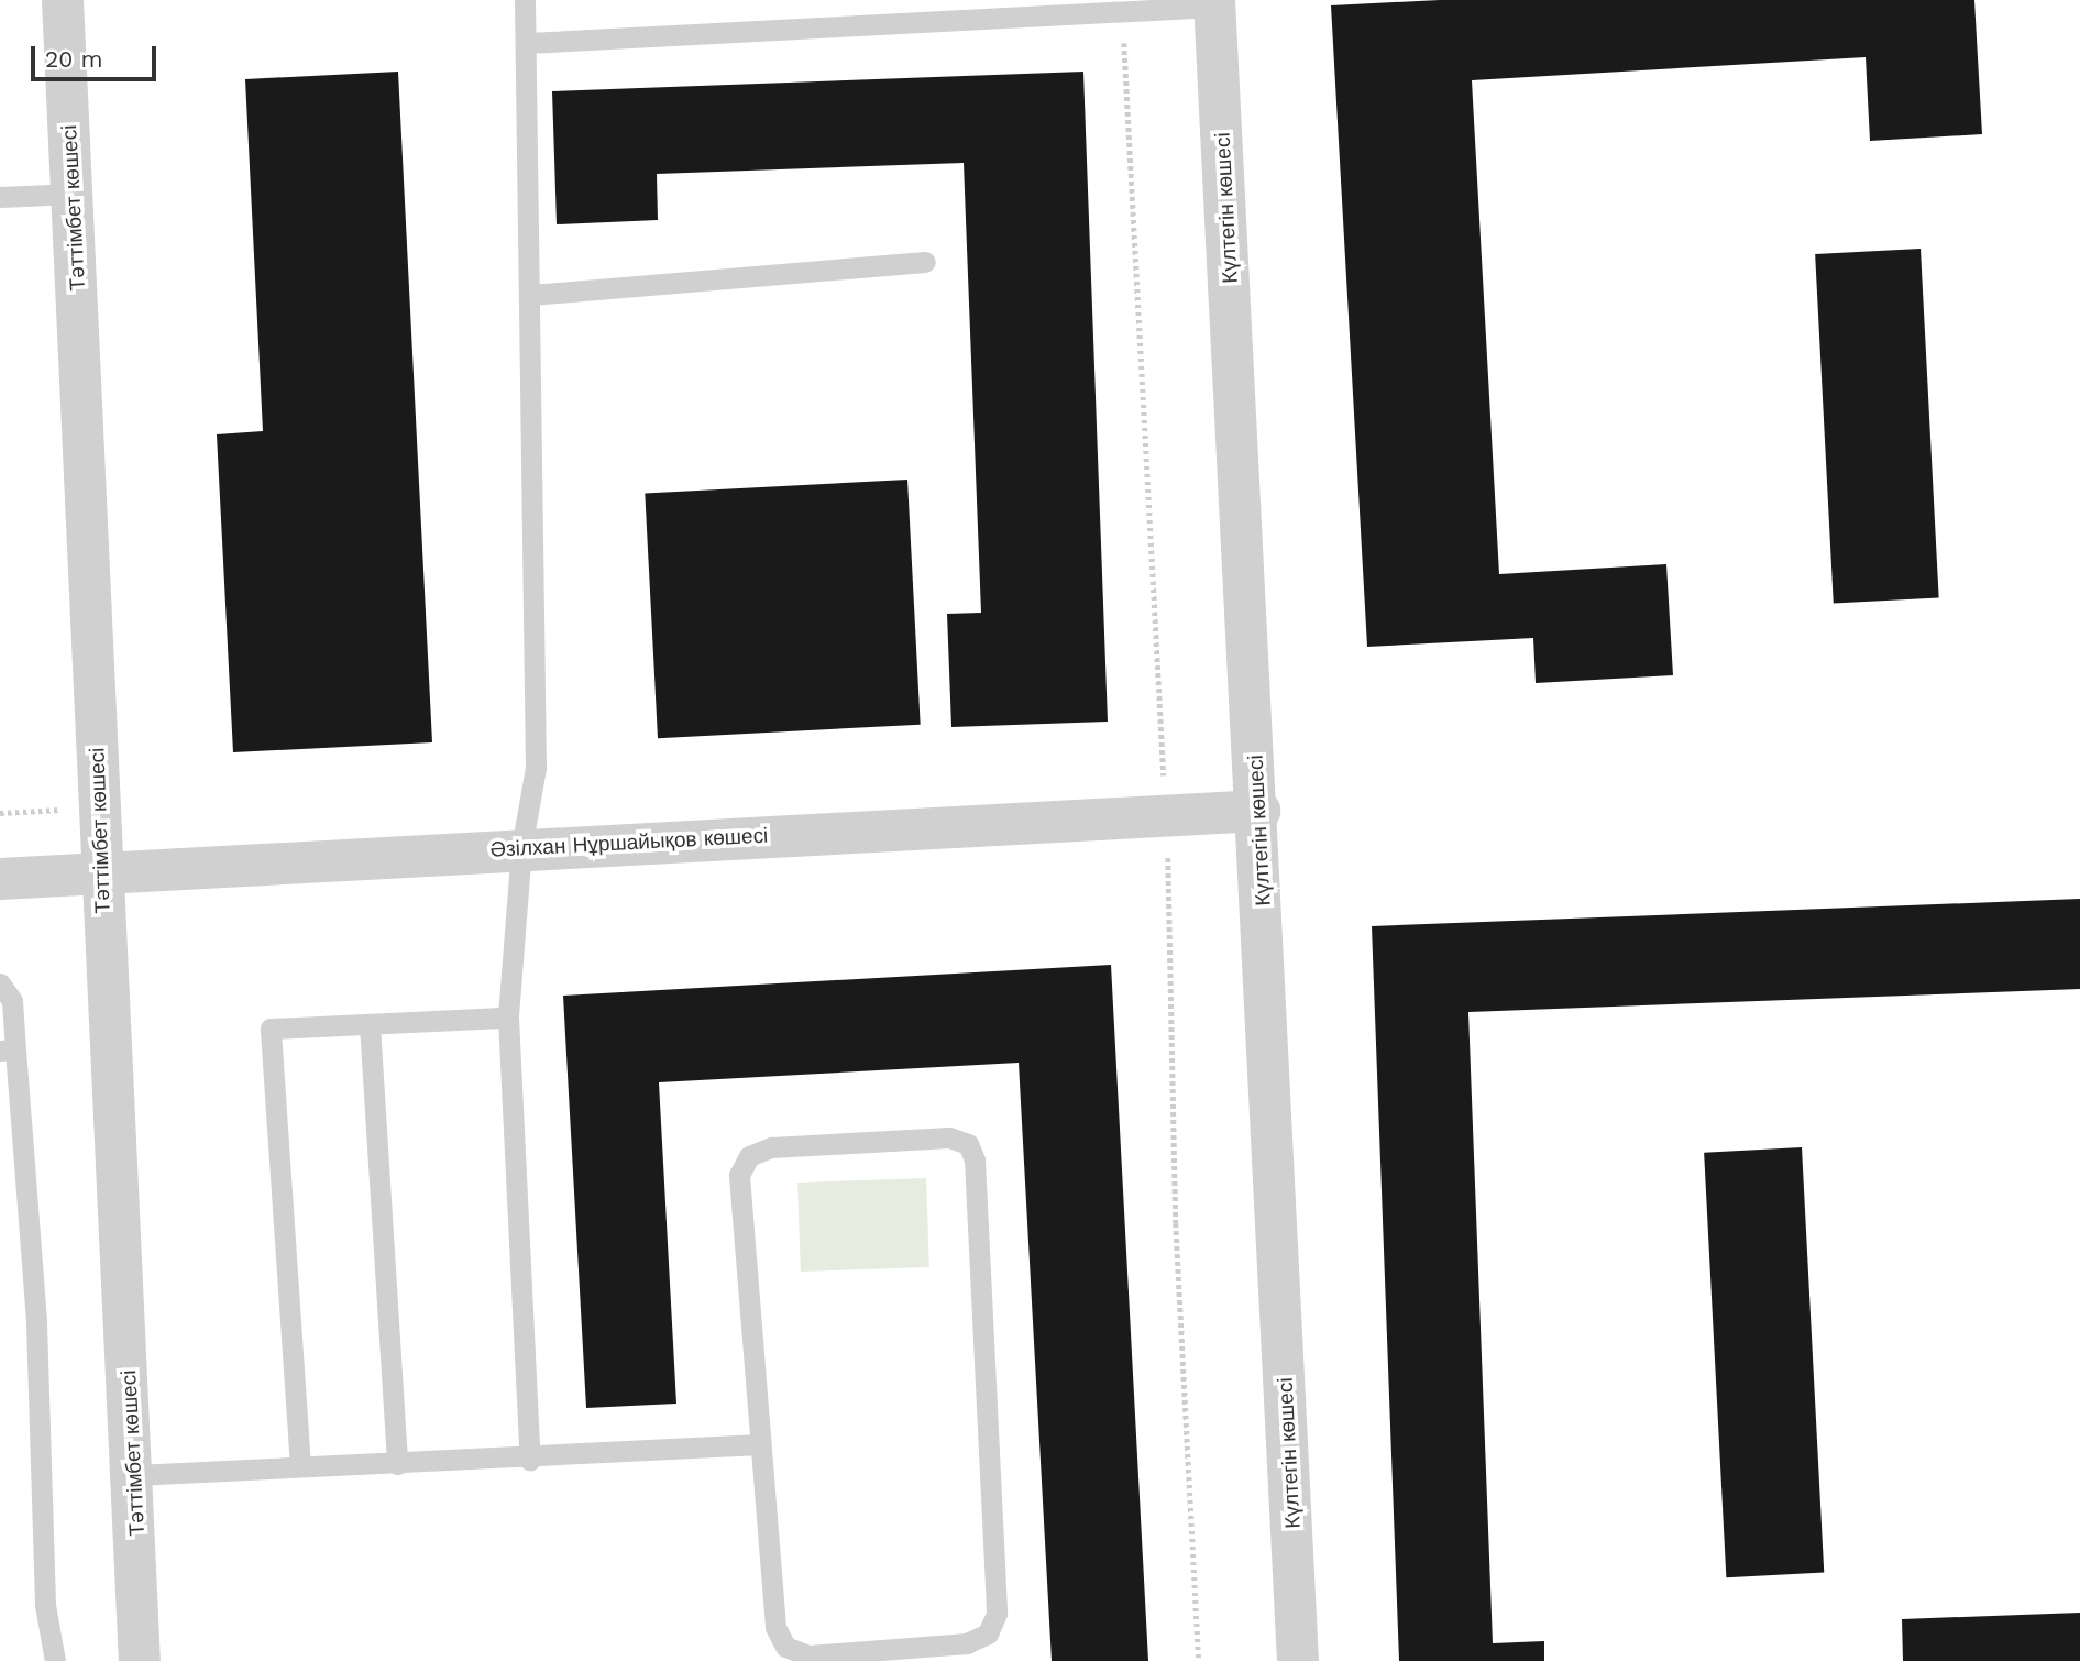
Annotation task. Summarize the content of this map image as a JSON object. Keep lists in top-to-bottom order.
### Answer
{
  "streets": {
    "street": ["Тәттімбет көшесі", "Күлтегін көшесі", "Әзілхан Нұршайықов көшесі"]
  },
  "crossings": [
    ["Тәттімбет көшесі", "Әзілхан Нұршайықов көшесі"],
    ["Күлтегін көшесі", "Әзілхан Нұршайықов көшесі"]
  ],
  "scale_bar": "20 m"
}
